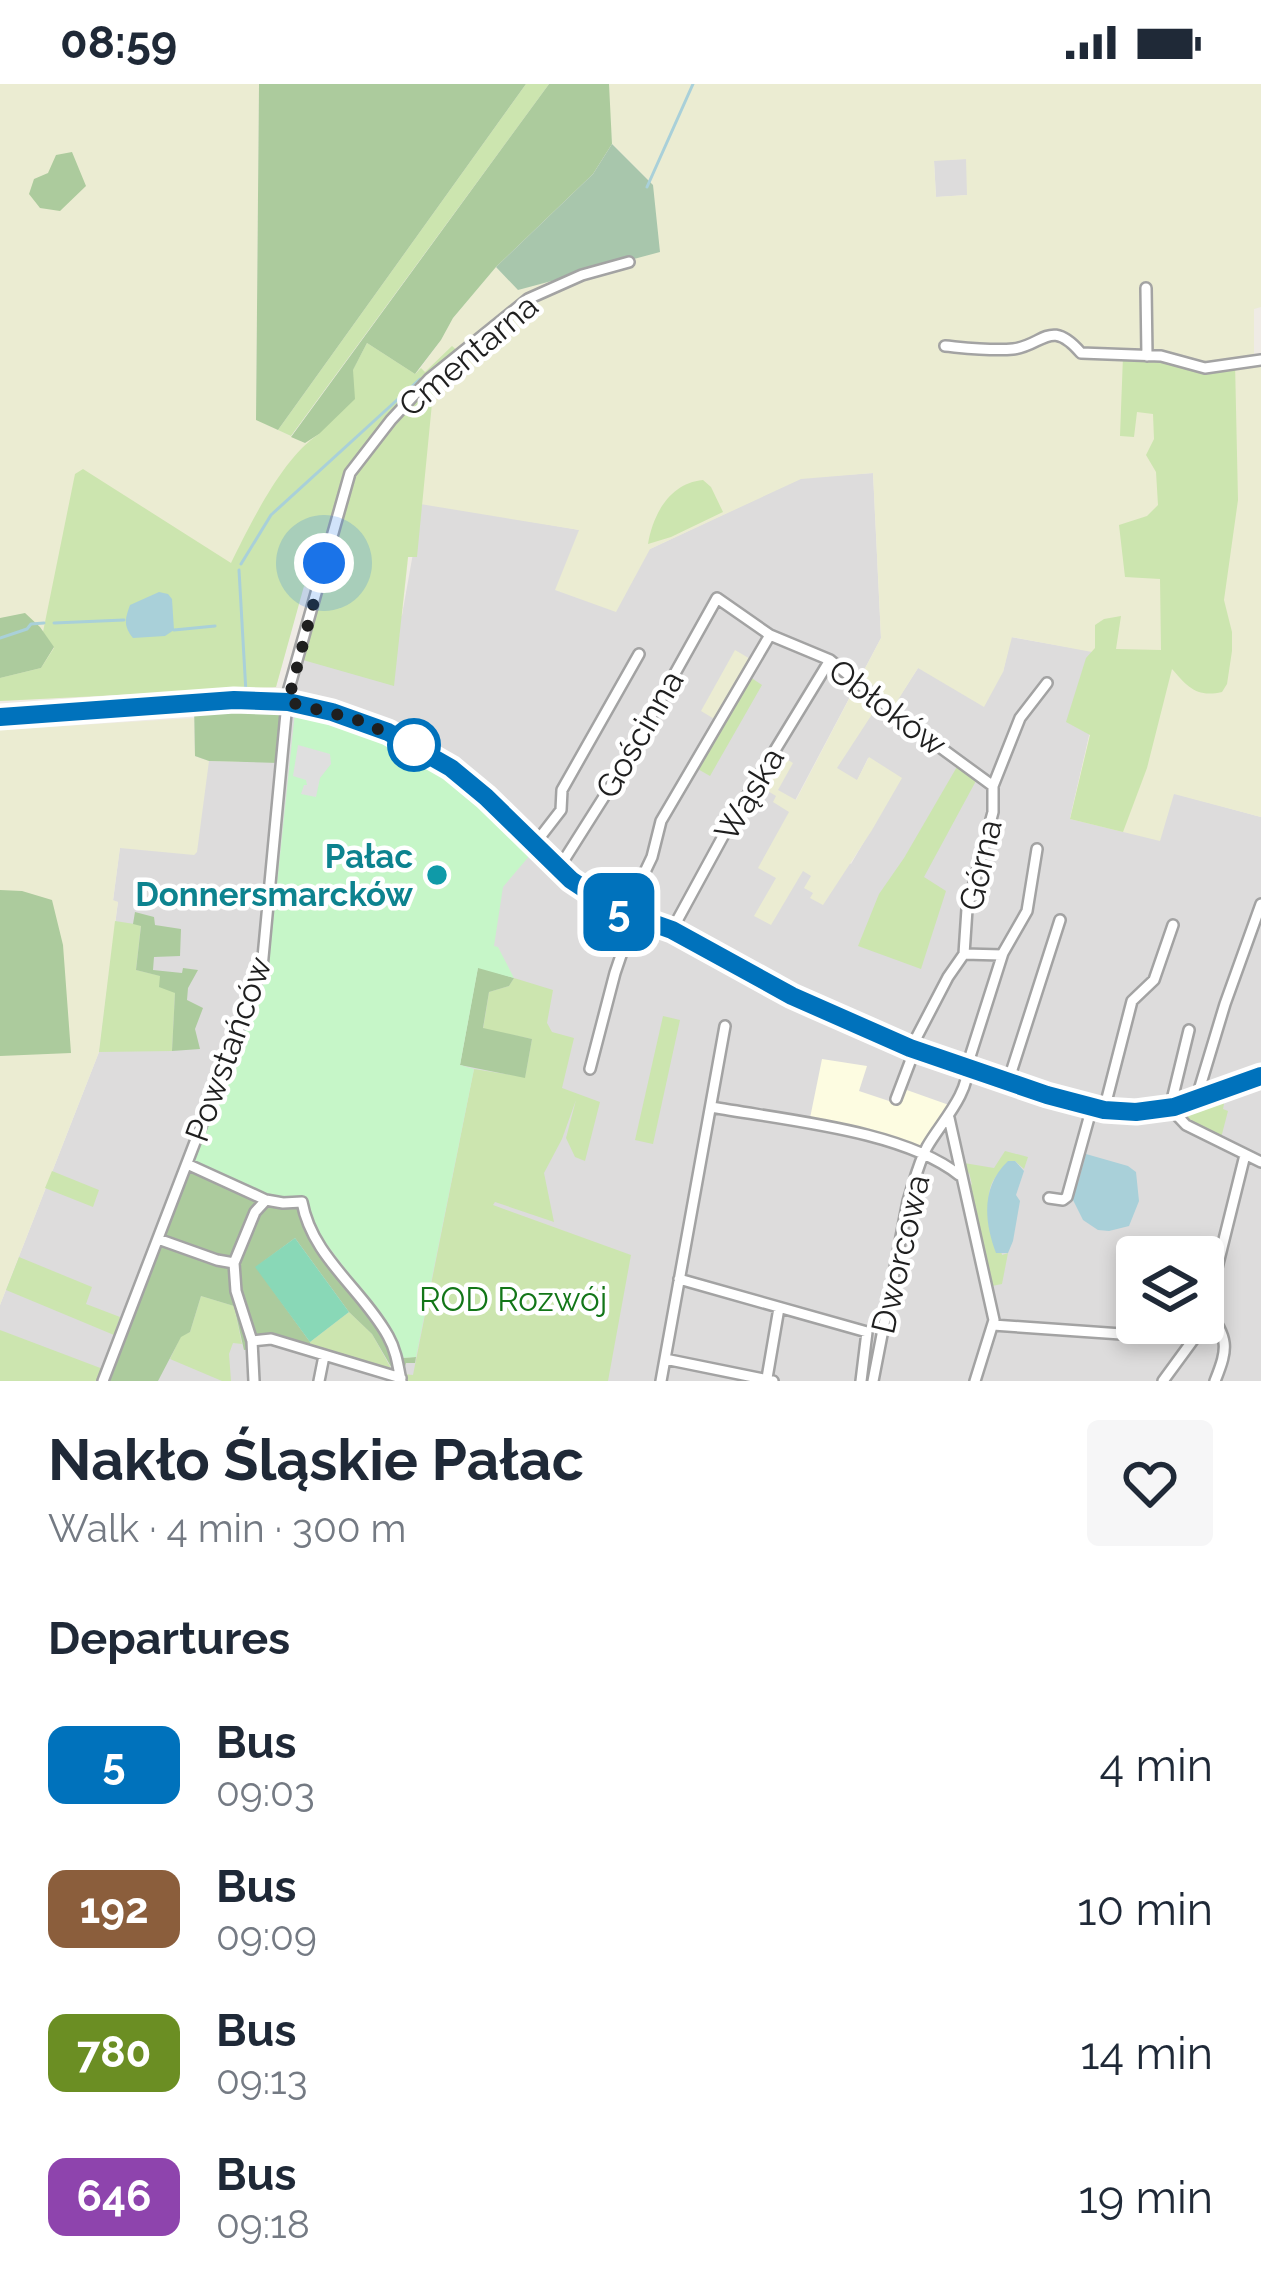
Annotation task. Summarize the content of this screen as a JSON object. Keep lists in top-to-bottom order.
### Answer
{
  "streets": {
    "street": [
      "Cmentarna",
      "Obłoków",
      "Gościnna",
      "Wąska",
      "Górna",
      "Powstańców",
      "Dworcowa"
    ]
  },
  "crossings": [
    ["Cmentarna", "Powstańców"],
    ["Obłoków", "Gościnna"],
    ["Obłoków", "Wąska"],
    ["Obłoków", "Górna"]
  ],
  "parks": ["ROD Rozwój"],
  "places": ["Pałac Donnersmarcków"],
  "lines": ["bus line 5"],
  "page": {
    "status": "08:59",
    "on_map": "5",
    "heading": [
      ["Nakło Śląskie Pałac", "Walk · 4 min · 300 m"],
      "Departures"
    ],
    "list": [
      {
        "mark": "5",
        "name": "Bus",
        "note": "09:03",
        "value": "4 min"
      },
      {
        "mark": "192",
        "name": "Bus",
        "note": "09:09",
        "value": "10 min"
      },
      {
        "mark": "780",
        "name": "Bus",
        "note": "09:13",
        "value": "14 min"
      },
      {
        "mark": "646",
        "name": "Bus",
        "note": "09:18",
        "value": "19 min"
      }
    ]
  }
}
